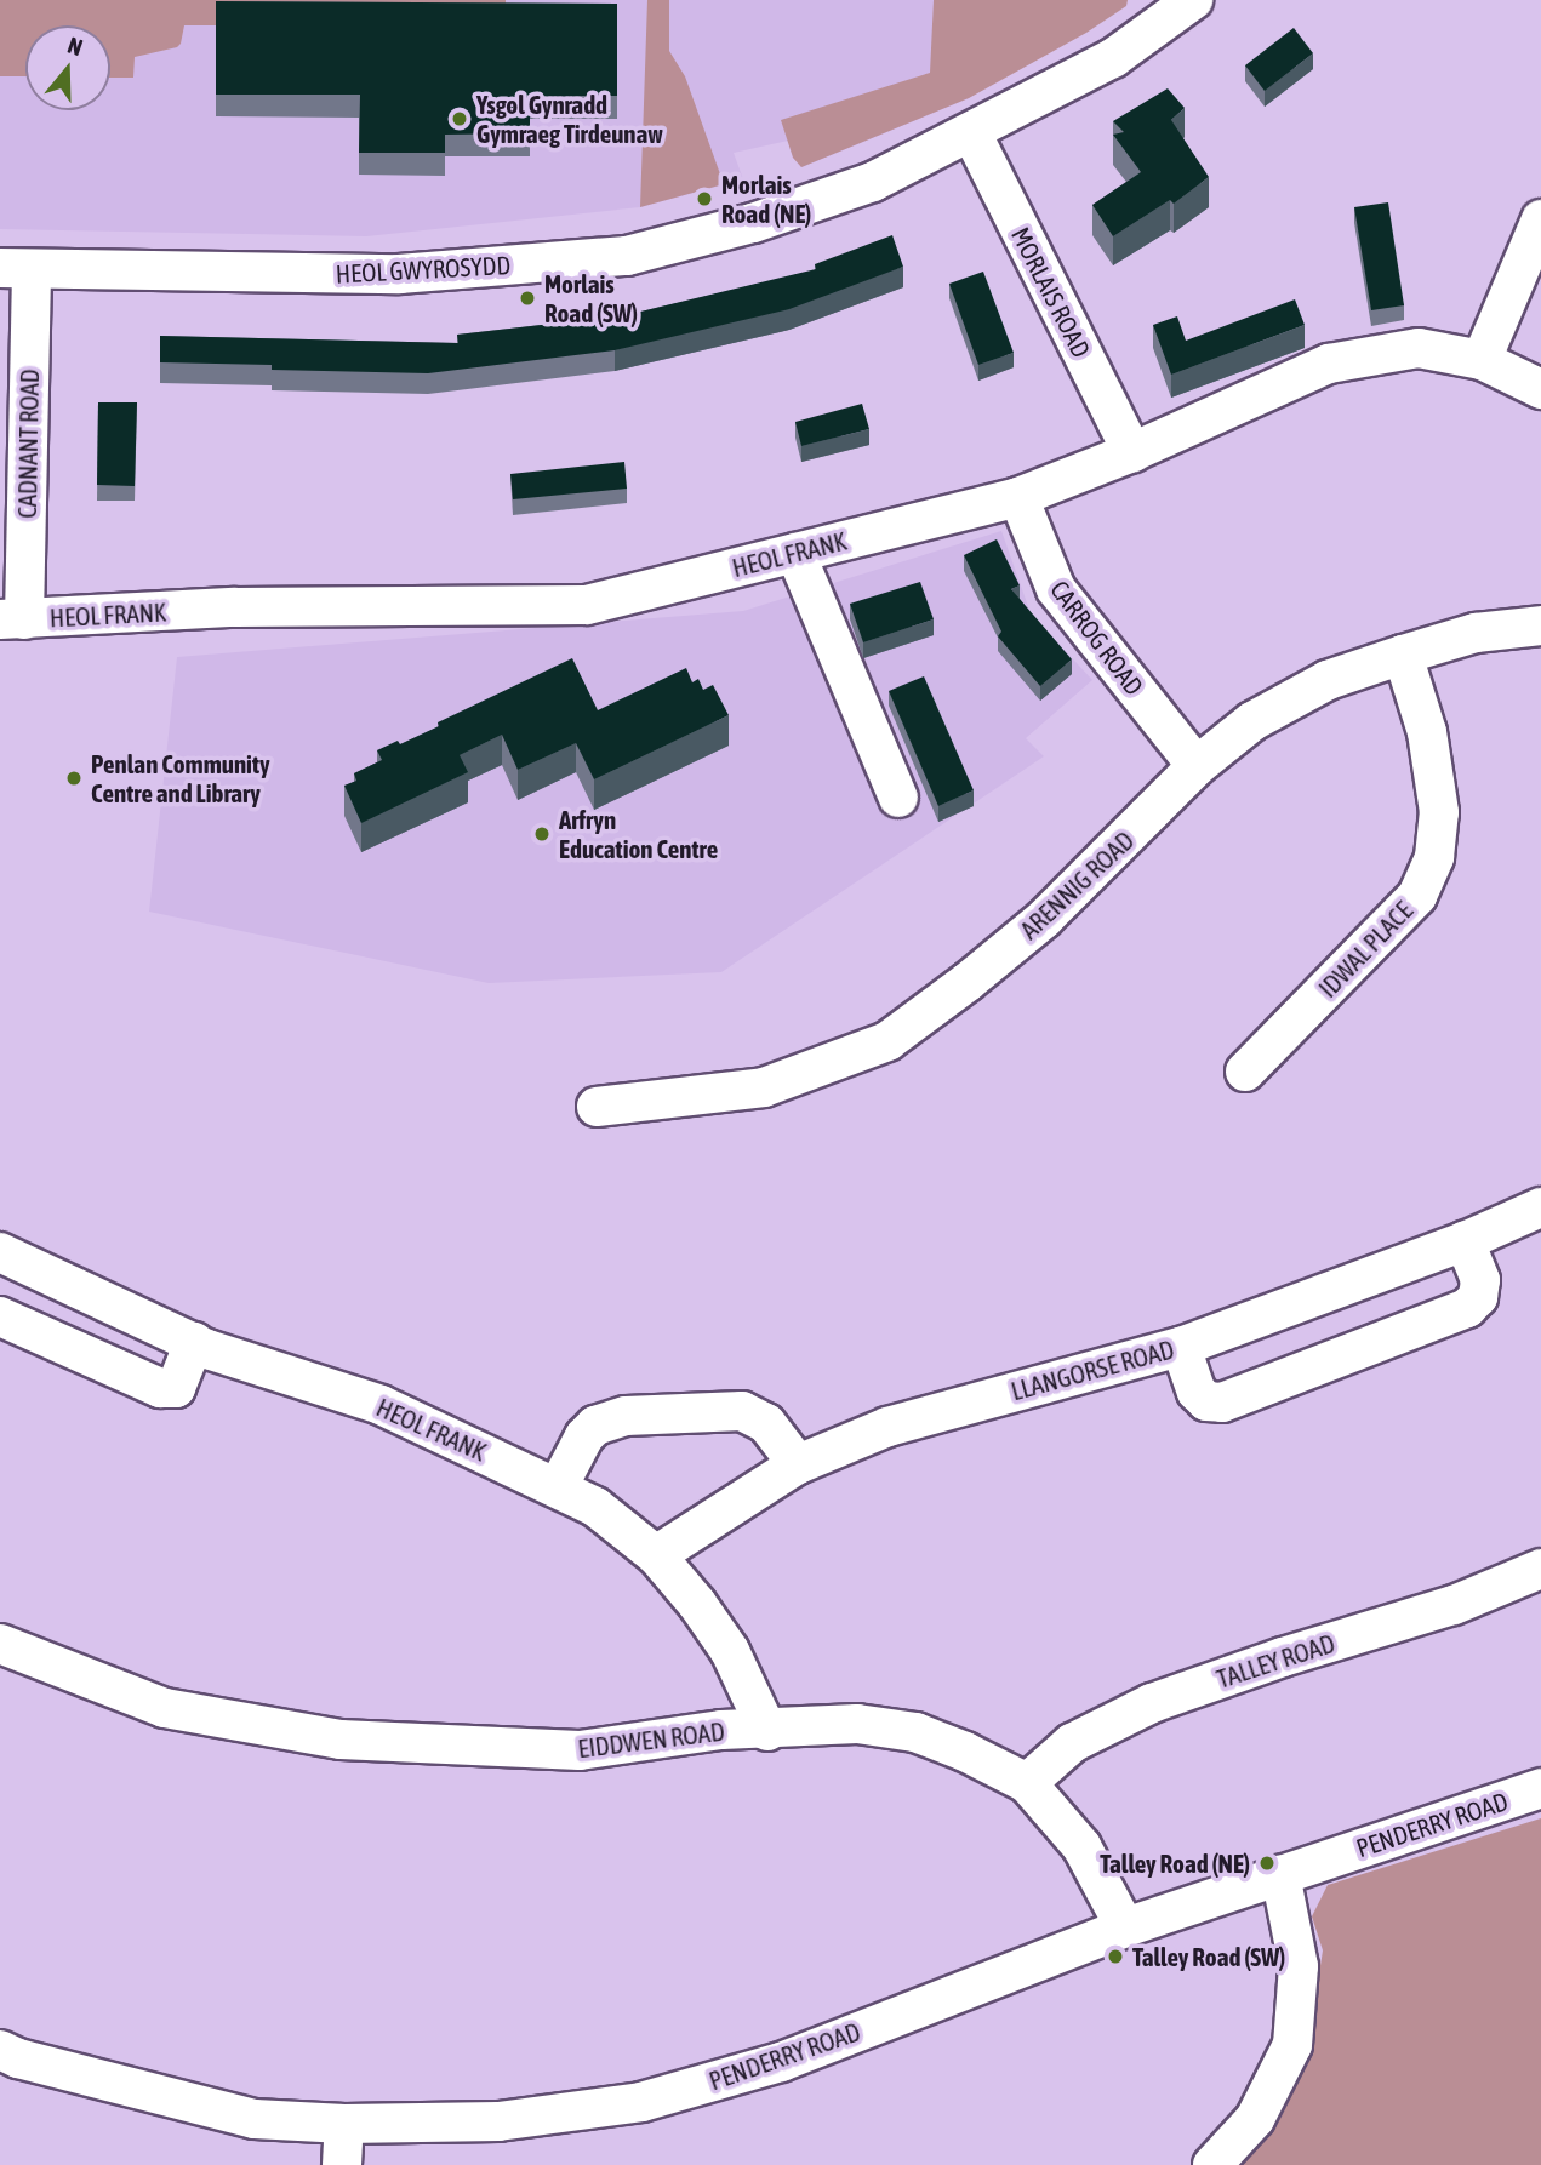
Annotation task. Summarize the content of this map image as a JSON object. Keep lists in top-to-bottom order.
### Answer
{
  "streets": {
    "street": [
      "HEOL GWYROSYDD",
      "MORLAIS ROAD",
      "CADNANT ROAD",
      "HEOL FRANK",
      "CARROG ROAD",
      "ARENNIG ROAD",
      "IDWAL PLACE",
      "LLANGORSE ROAD",
      "TALLEY ROAD",
      "EIDDWEN ROAD",
      "PENDERRY ROAD"
    ]
  },
  "crossings": [
    ["HEOL GWYROSYDD", "MORLAIS ROAD"],
    ["HEOL GWYROSYDD", "CADNANT ROAD"],
    ["MORLAIS ROAD", "HEOL FRANK"],
    ["CADNANT ROAD", "HEOL FRANK"],
    ["HEOL FRANK", "CARROG ROAD"],
    ["HEOL FRANK", "LLANGORSE ROAD"],
    ["HEOL FRANK", "EIDDWEN ROAD"],
    ["CARROG ROAD", "ARENNIG ROAD"],
    ["ARENNIG ROAD", "IDWAL PLACE"],
    ["TALLEY ROAD", "EIDDWEN ROAD"],
    ["EIDDWEN ROAD", "PENDERRY ROAD"]
  ],
  "places": [
    "Ysgol Gynradd Gymraeg Tirdeunaw",
    "Morlais Road (NE)",
    "Morlais Road (SW)",
    "Penlan Community Centre and Library",
    "Arfryn Education Centre",
    "Talley Road (NE)",
    "Talley Road (SW)"
  ],
  "north": "top"
}
